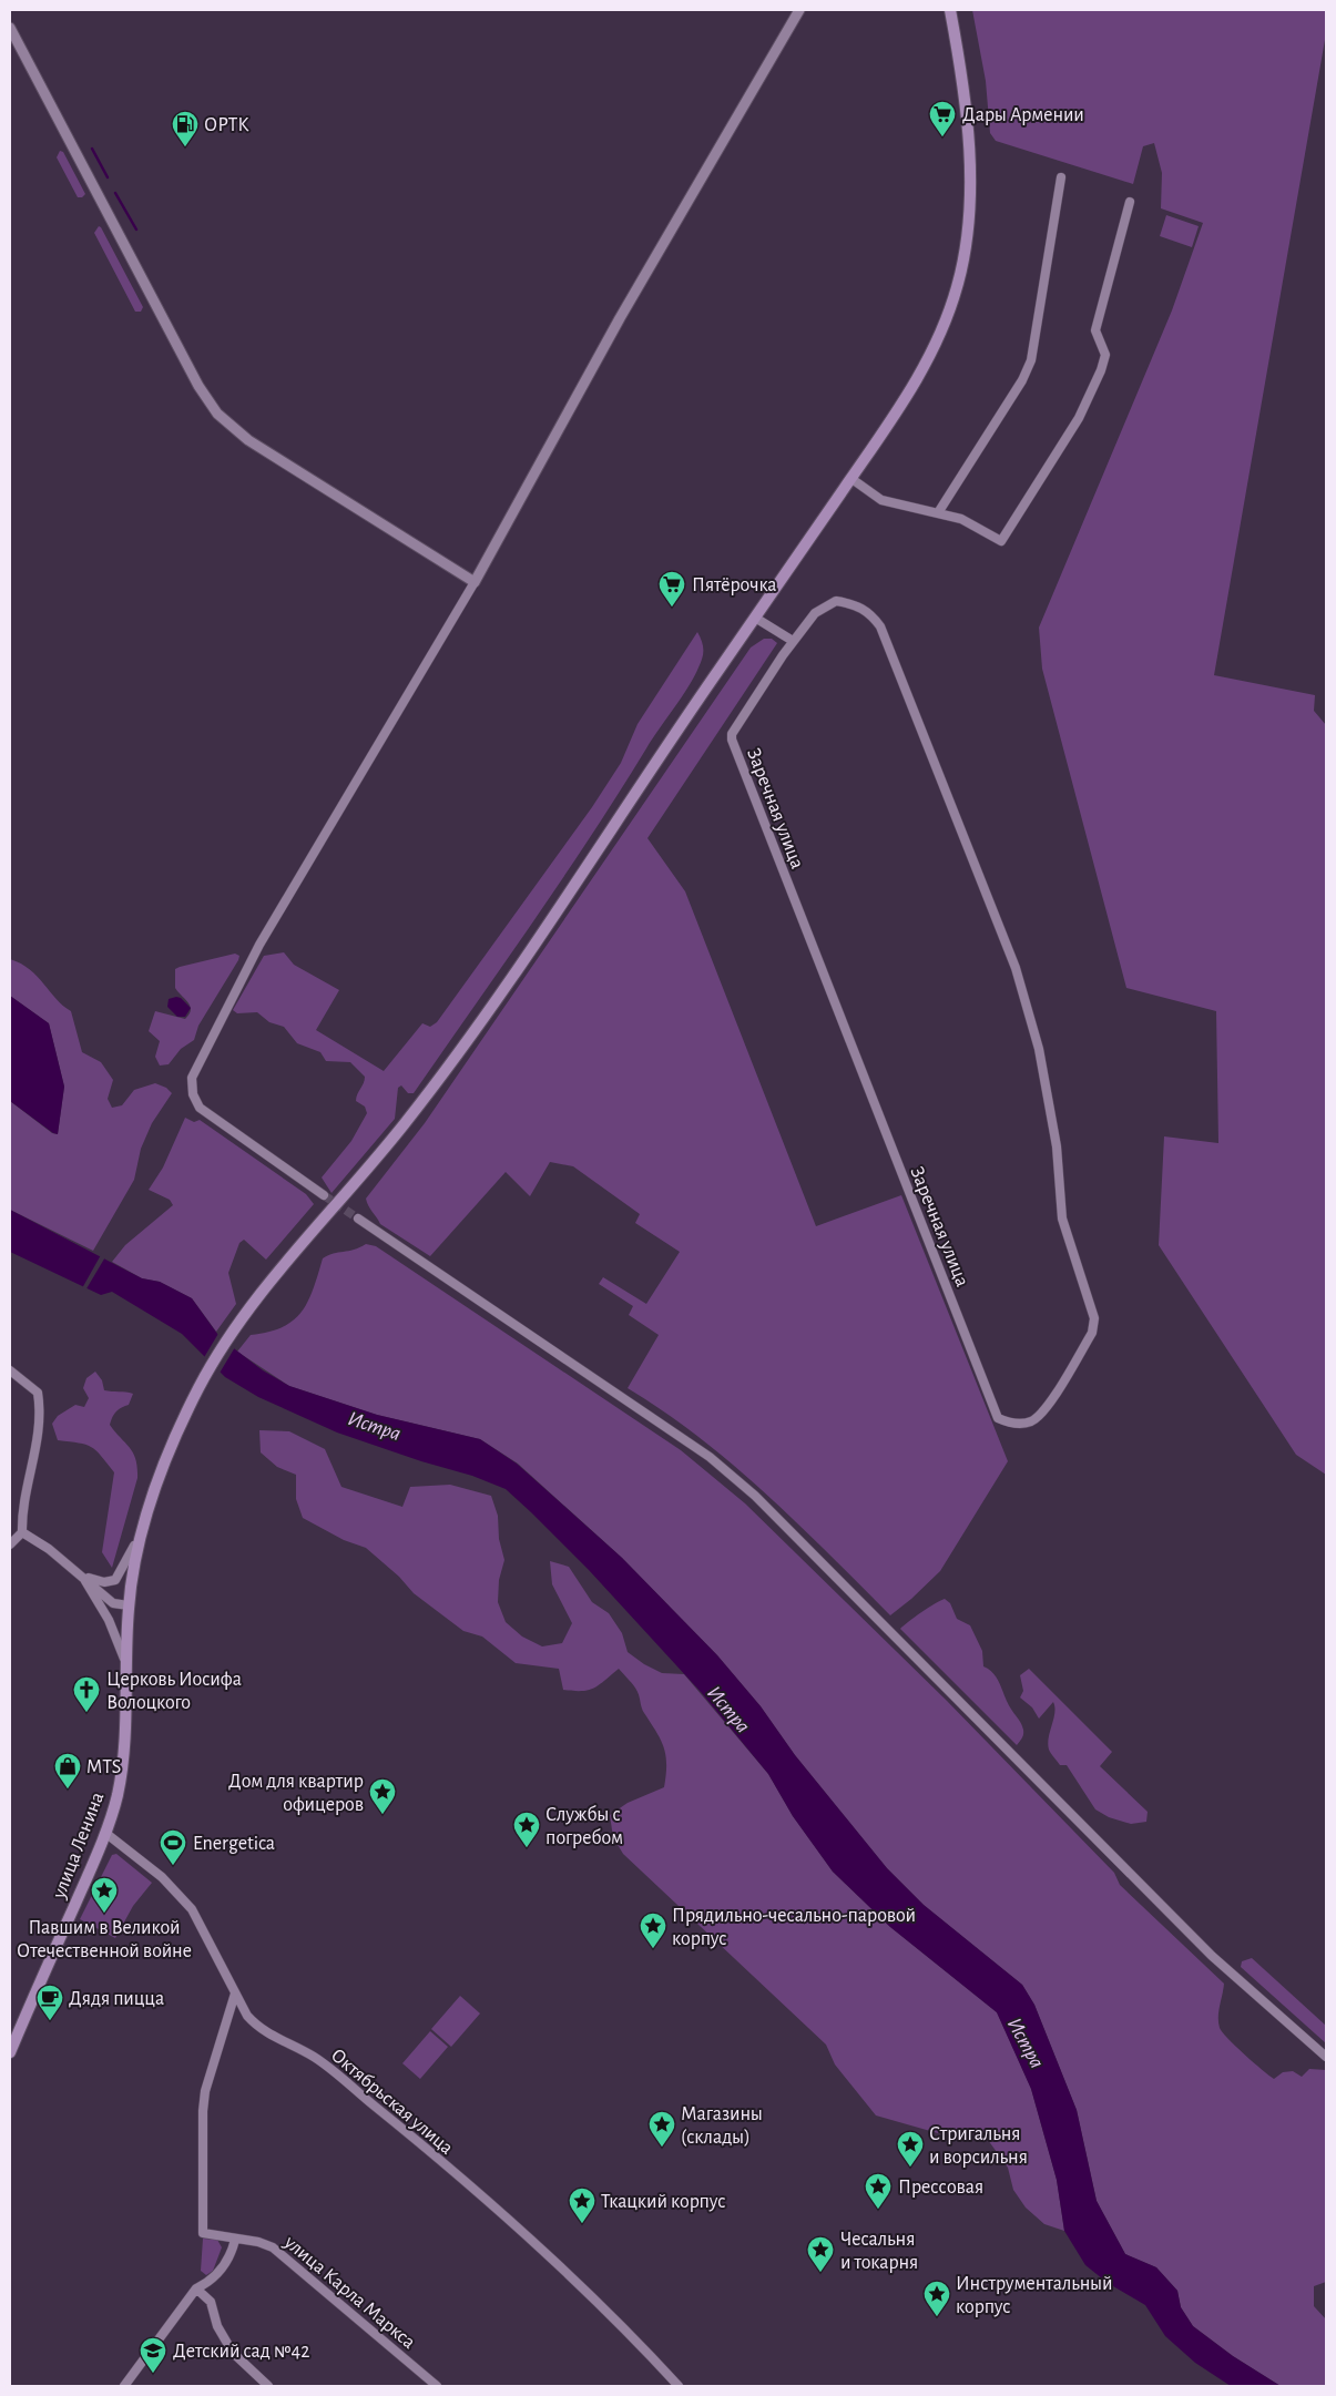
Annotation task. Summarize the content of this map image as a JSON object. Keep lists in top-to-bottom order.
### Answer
{
  "streets": {
    "main road": ["улица Ленина"],
    "street": ["Заречная улица", "Октябрьская улица", "улица Карла Маркса"]
  },
  "crossings": [
    ["улица Ленина", "Октябрьская улица"],
    ["Октябрьская улица", "улица Карла Маркса"]
  ],
  "water": ["Истра"],
  "places": {
    "supermarket": ["Дары Армении", "Пятёрочка"],
    "fuel station": ["ОРТК"],
    "church": ["Церковь Иосифа Волоцкого"],
    "shop": ["MTS"],
    "place": [
      "Дом для квартир офицеров",
      "Службы с погребом",
      "Павшим в Великой Отечественной войне",
      "Прядильно-чесально-паровой корпус",
      "Магазины (склады)",
      "Стригальня и ворсильня",
      "Прессовая",
      "Ткацкий корпус",
      "Чесальня и токарня",
      "Инструментальный корпус"
    ],
    "sports": ["Energetica"],
    "cafe": ["Дядя пицца"],
    "school or university": ["Детский сад №42"]
  }
}
